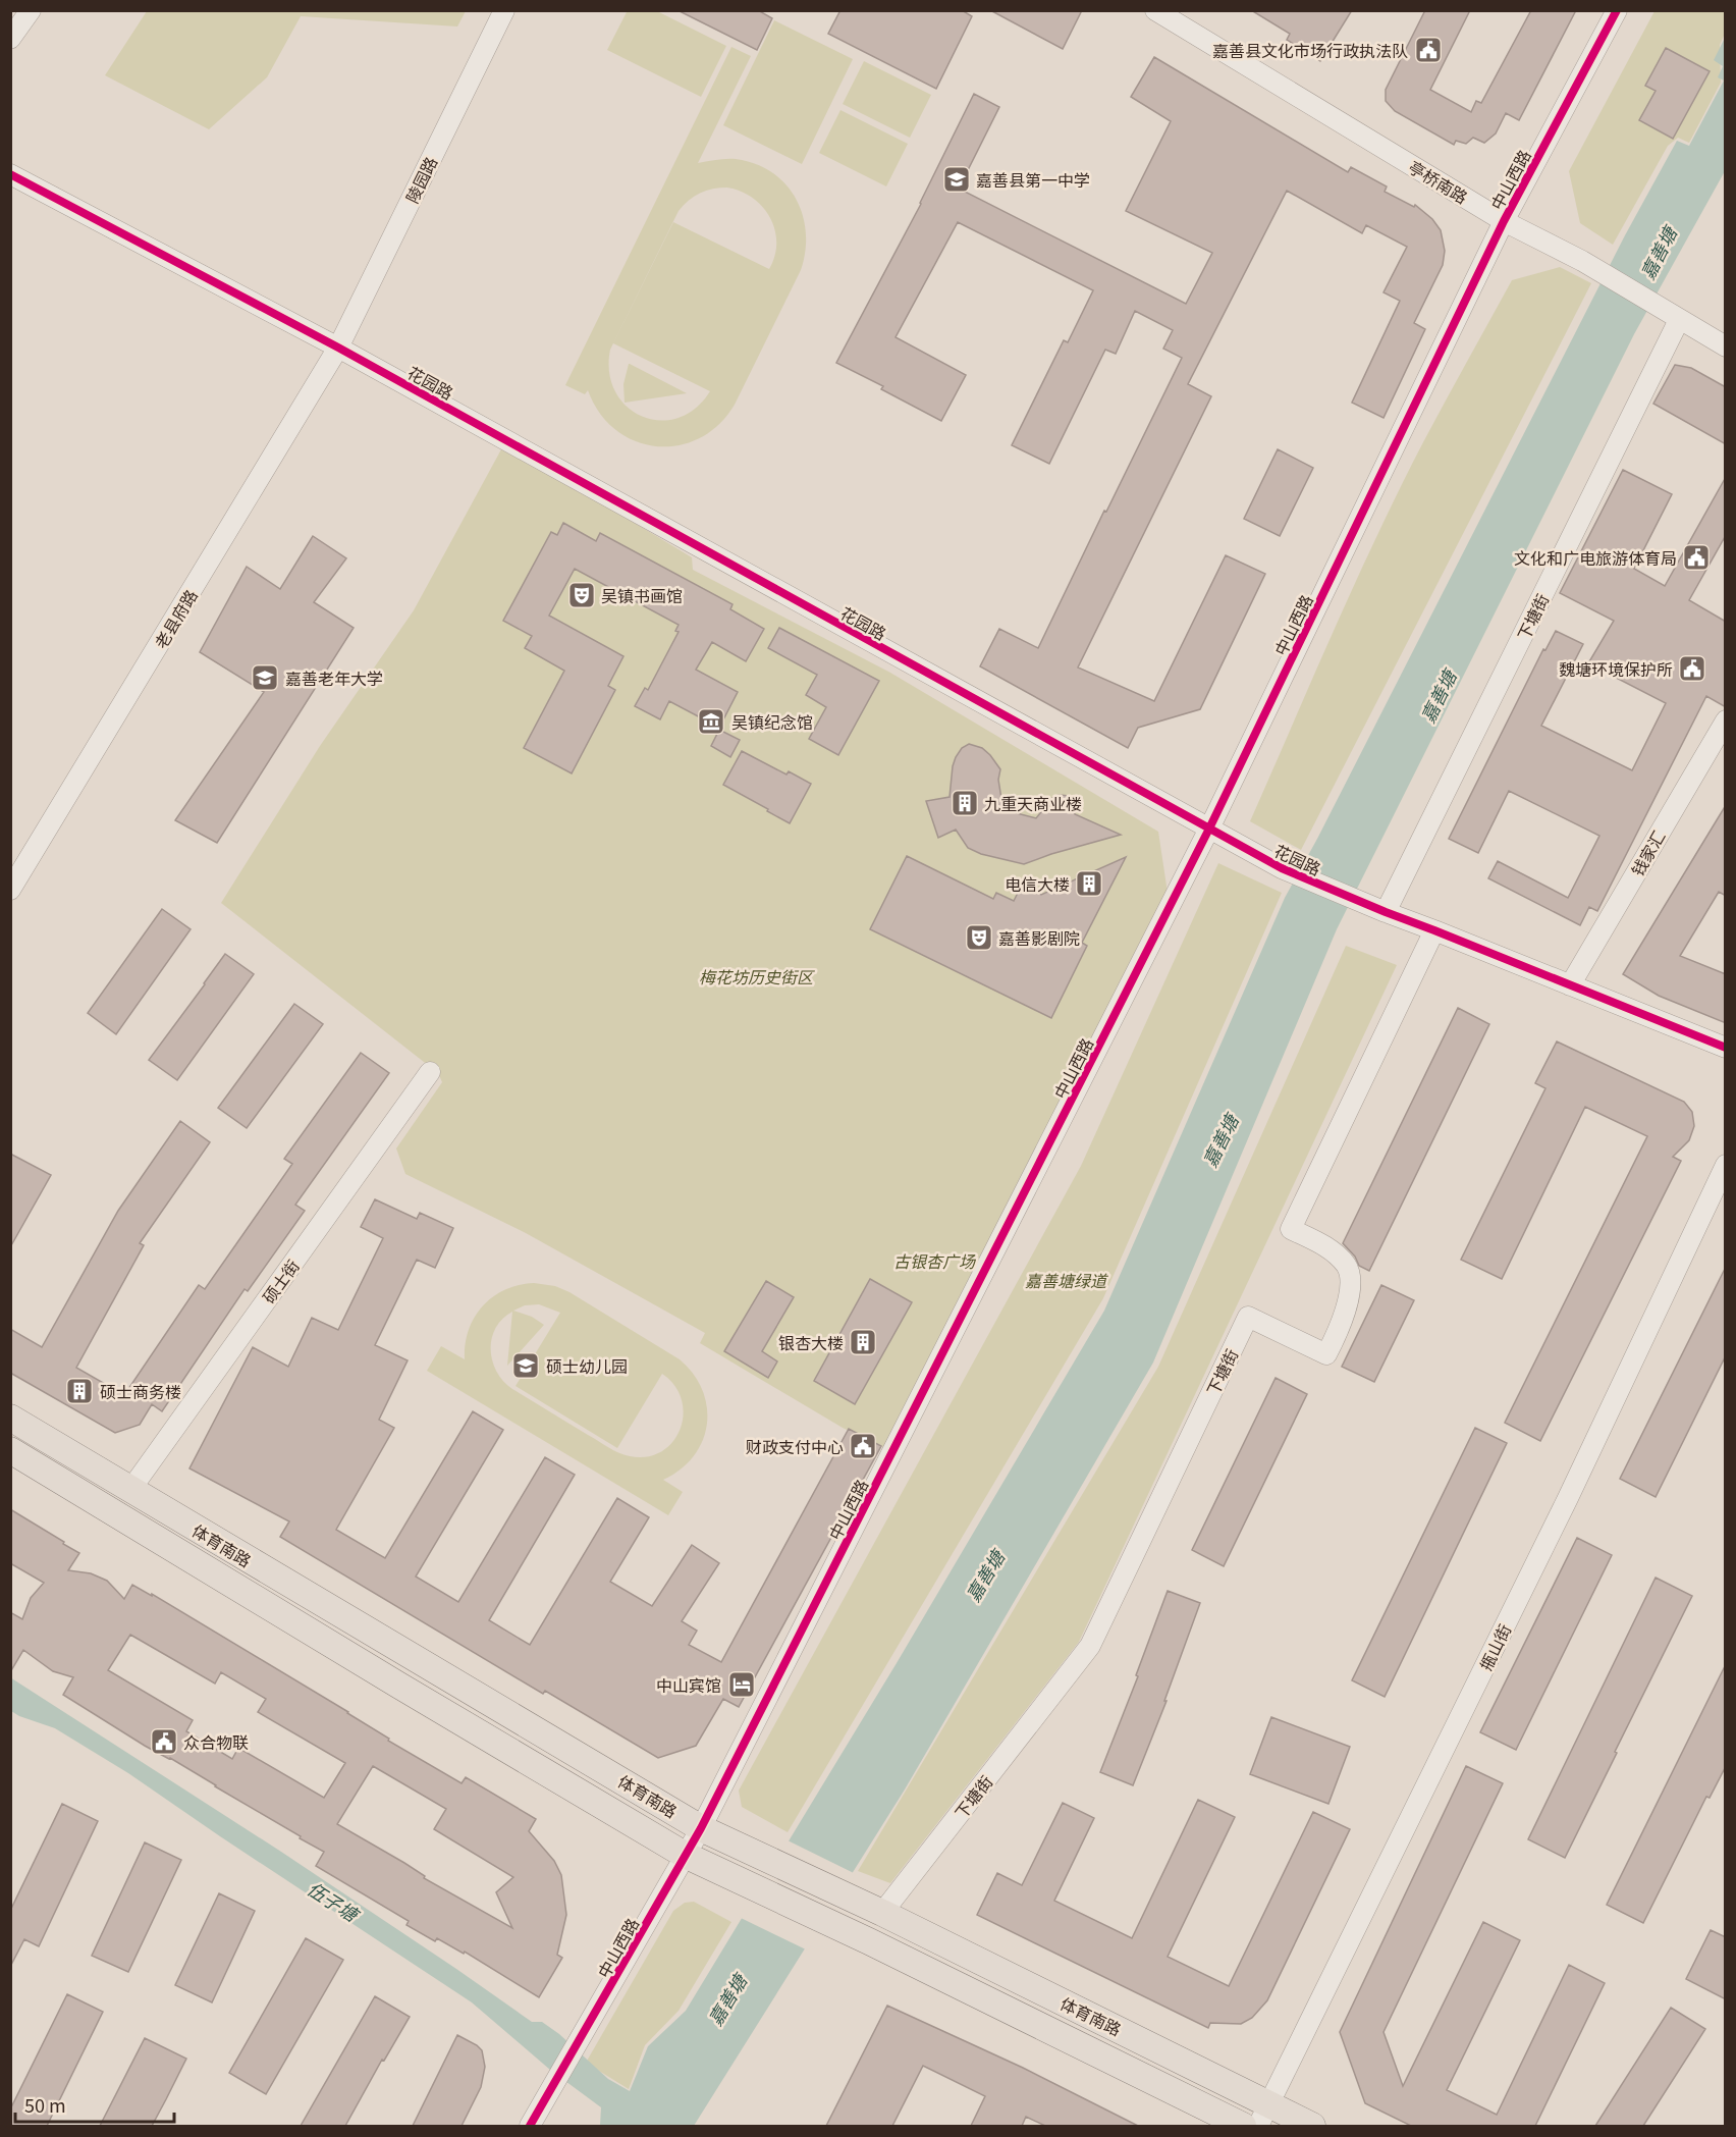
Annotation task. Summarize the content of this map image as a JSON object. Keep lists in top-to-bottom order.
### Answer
{
  "streets": {
    "main road": ["体育南路"],
    "street": [
      "陵园路",
      "中山西路",
      "亭桥南路",
      "花园路",
      "下塘街",
      "老县府路",
      "钱家汇",
      "硕士街",
      "甁山街"
    ]
  },
  "crossings": [
    ["陵园路", "花园路"],
    ["陵园路", "老县府路"],
    ["中山西路", "亭桥南路"],
    ["中山西路", "花园路"],
    ["中山西路", "体育南路"],
    ["亭桥南路", "下塘街"],
    ["花园路", "下塘街"],
    ["花园路", "老县府路"],
    ["花园路", "钱家汇"],
    ["下塘街", "体育南路"],
    ["硕士街", "体育南路"],
    ["体育南路", "甁山街"]
  ],
  "water": ["嘉善塘", "伍子塘"],
  "parks": ["梅花坊历史街区", "古银杏广场", "嘉善塘绿道"],
  "places": {
    "public building": [
      "嘉善县文化市场行政执法队",
      "文化和广电旅游体育局",
      "魏塘环境保护所",
      "财政支付中心",
      "众合物联"
    ],
    "school or university": ["嘉善县第一中学", "嘉善老年大学", "硕士幼儿园"],
    "theatre": ["吴镇书画馆", "嘉善影剧院"],
    "museum": ["吴镇纪念馆"],
    "building": [
      "九重天商业楼",
      "电信大楼",
      "银杏大楼",
      "硕士商务楼"
    ],
    "hotel": ["中山宾馆"]
  },
  "scale_bar": "50 m"
}
